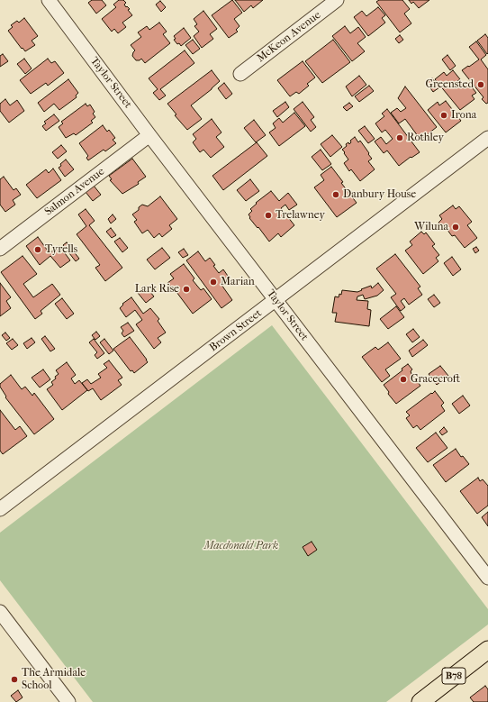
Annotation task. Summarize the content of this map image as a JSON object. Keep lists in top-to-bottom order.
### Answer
{
  "streets": {
    "main road": ["B78"],
    "street": [
      "McKeon Avenue",
      "Taylor Street",
      "Salmon Avenue",
      "Brown Street"
    ]
  },
  "crossings": [
    ["Taylor Street", "Salmon Avenue"],
    ["Taylor Street", "Brown Street"]
  ],
  "parks": ["Macdonald Park"],
  "places": [
    "Greensted",
    "Irona",
    "Rothley",
    "Danbury House",
    "Trelawney",
    "Wiluna",
    "Tyrells",
    "Marian",
    "Lark Rise",
    "Gracecroft",
    "The Armidale School"
  ]
}
